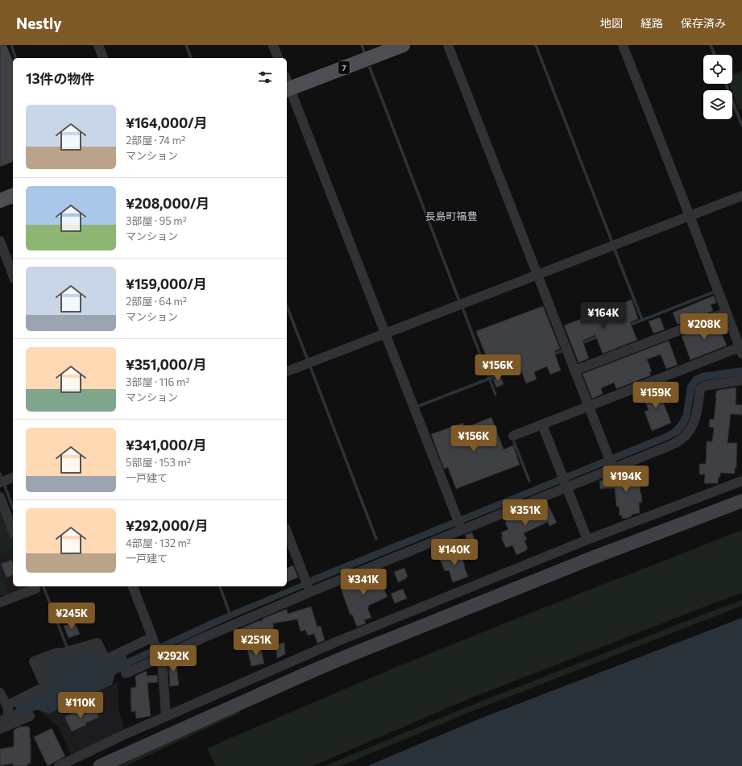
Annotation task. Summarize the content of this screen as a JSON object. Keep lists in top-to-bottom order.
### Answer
{
  "streets": {
    "main road": ["7"]
  },
  "districts": ["長島町福豊"],
  "page": {
    "header": "Nestly",
    "nav": ["地図", "経路", "保存済み"],
    "heading": "13件の物件",
    "list": [
      {
        "name": "¥164,000/月",
        "note": "2部屋 · 74 m² · マンション"
      },
      {
        "name": "¥208,000/月",
        "note": "3部屋 · 95 m² · マンション"
      },
      {
        "name": "¥159,000/月",
        "note": "2部屋 · 64 m² · マンション"
      },
      {
        "name": "¥351,000/月",
        "note": "3部屋 · 116 m² · マンション"
      },
      {
        "name": "¥341,000/月",
        "note": "5部屋 · 153 m² · 一戸建て"
      },
      {
        "name": "¥292,000/月",
        "note": "4部屋 · 132 m² · 一戸建て"
      }
    ],
    "price": [
      "¥164K",
      "¥208K",
      "¥156K",
      "¥159K",
      "¥156K",
      "¥194K",
      "¥351K",
      "¥140K",
      "¥341K",
      "¥245K",
      "¥251K",
      "¥292K",
      "¥110K"
    ]
  }
}
